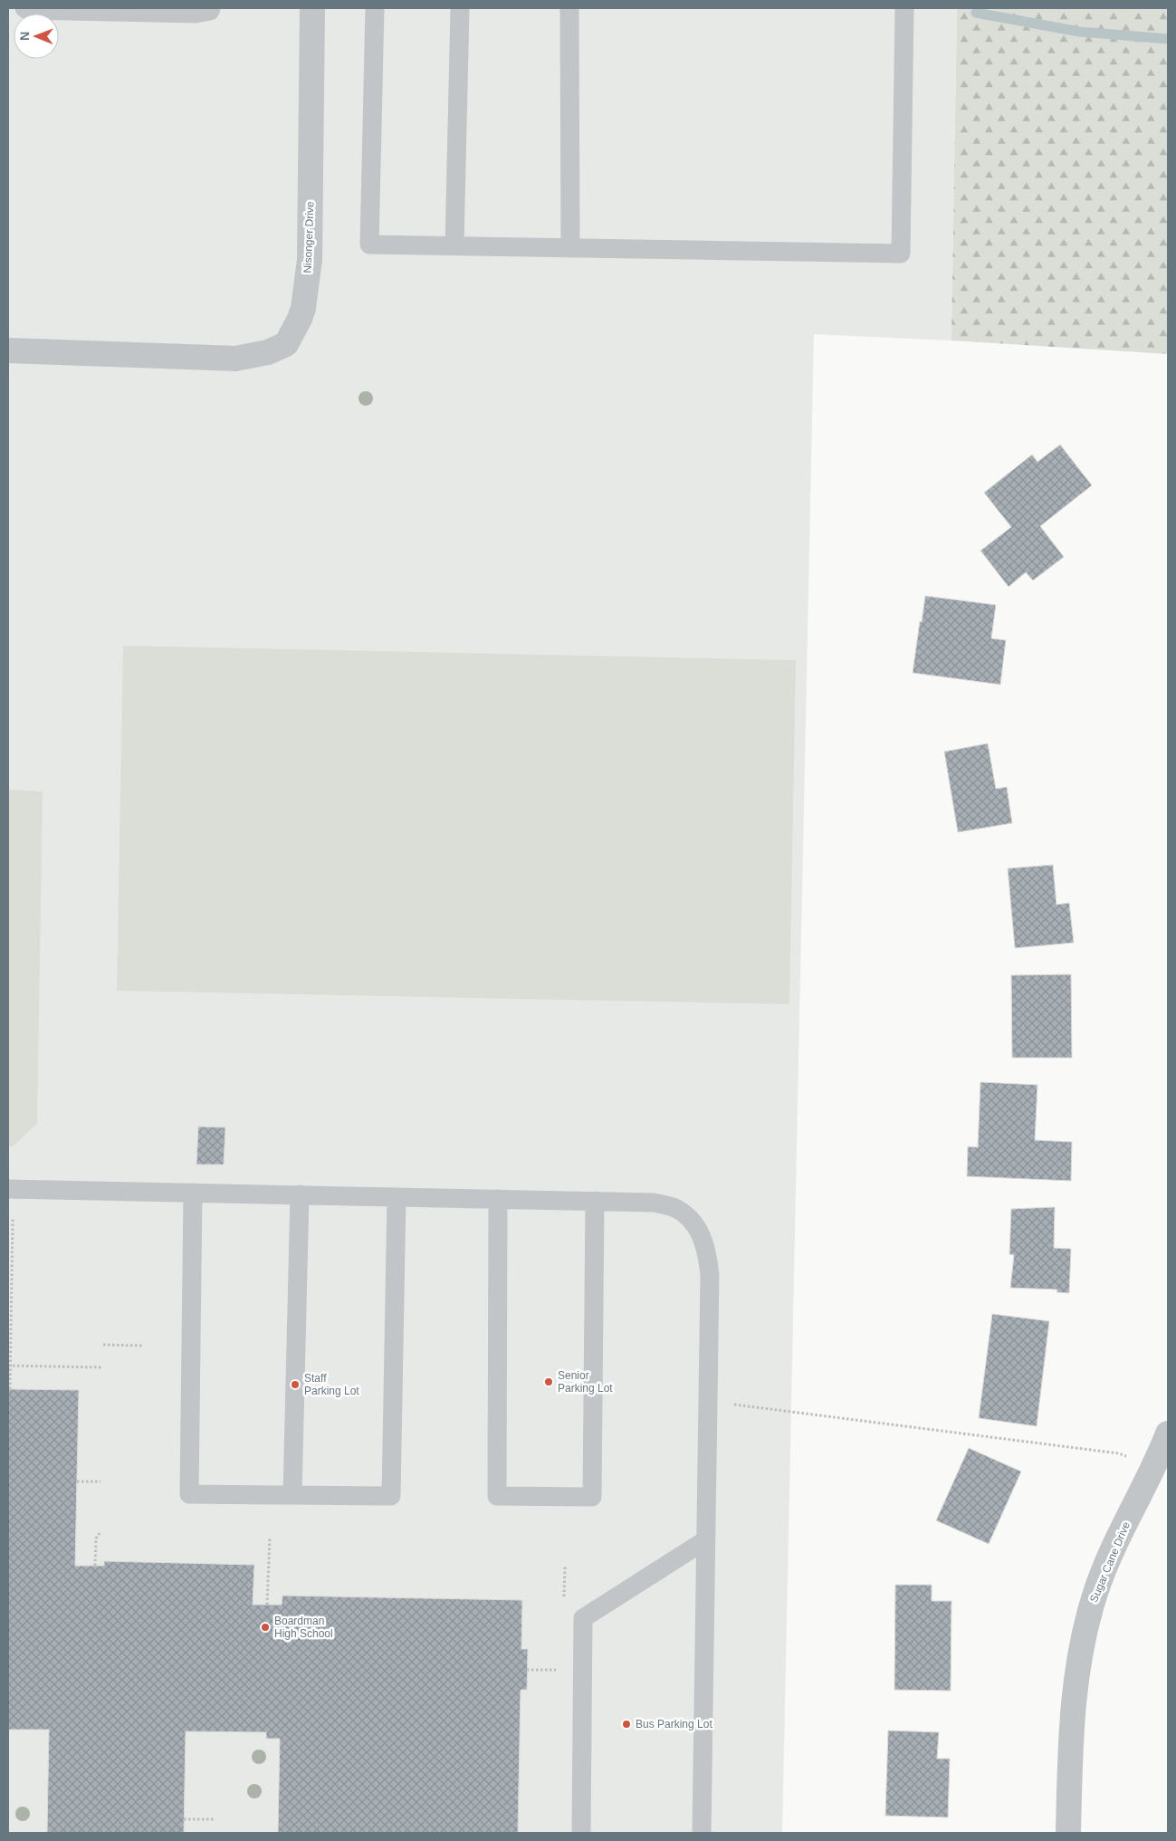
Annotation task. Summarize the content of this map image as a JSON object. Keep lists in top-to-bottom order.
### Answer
{
  "streets": {
    "street": ["Nisonger Drive", "Sugar Cane Drive"]
  },
  "places": [
    "Senior Parking Lot",
    "Staff Parking Lot",
    "Boardman High School",
    "Bus Parking Lot"
  ],
  "north": "left"
}
